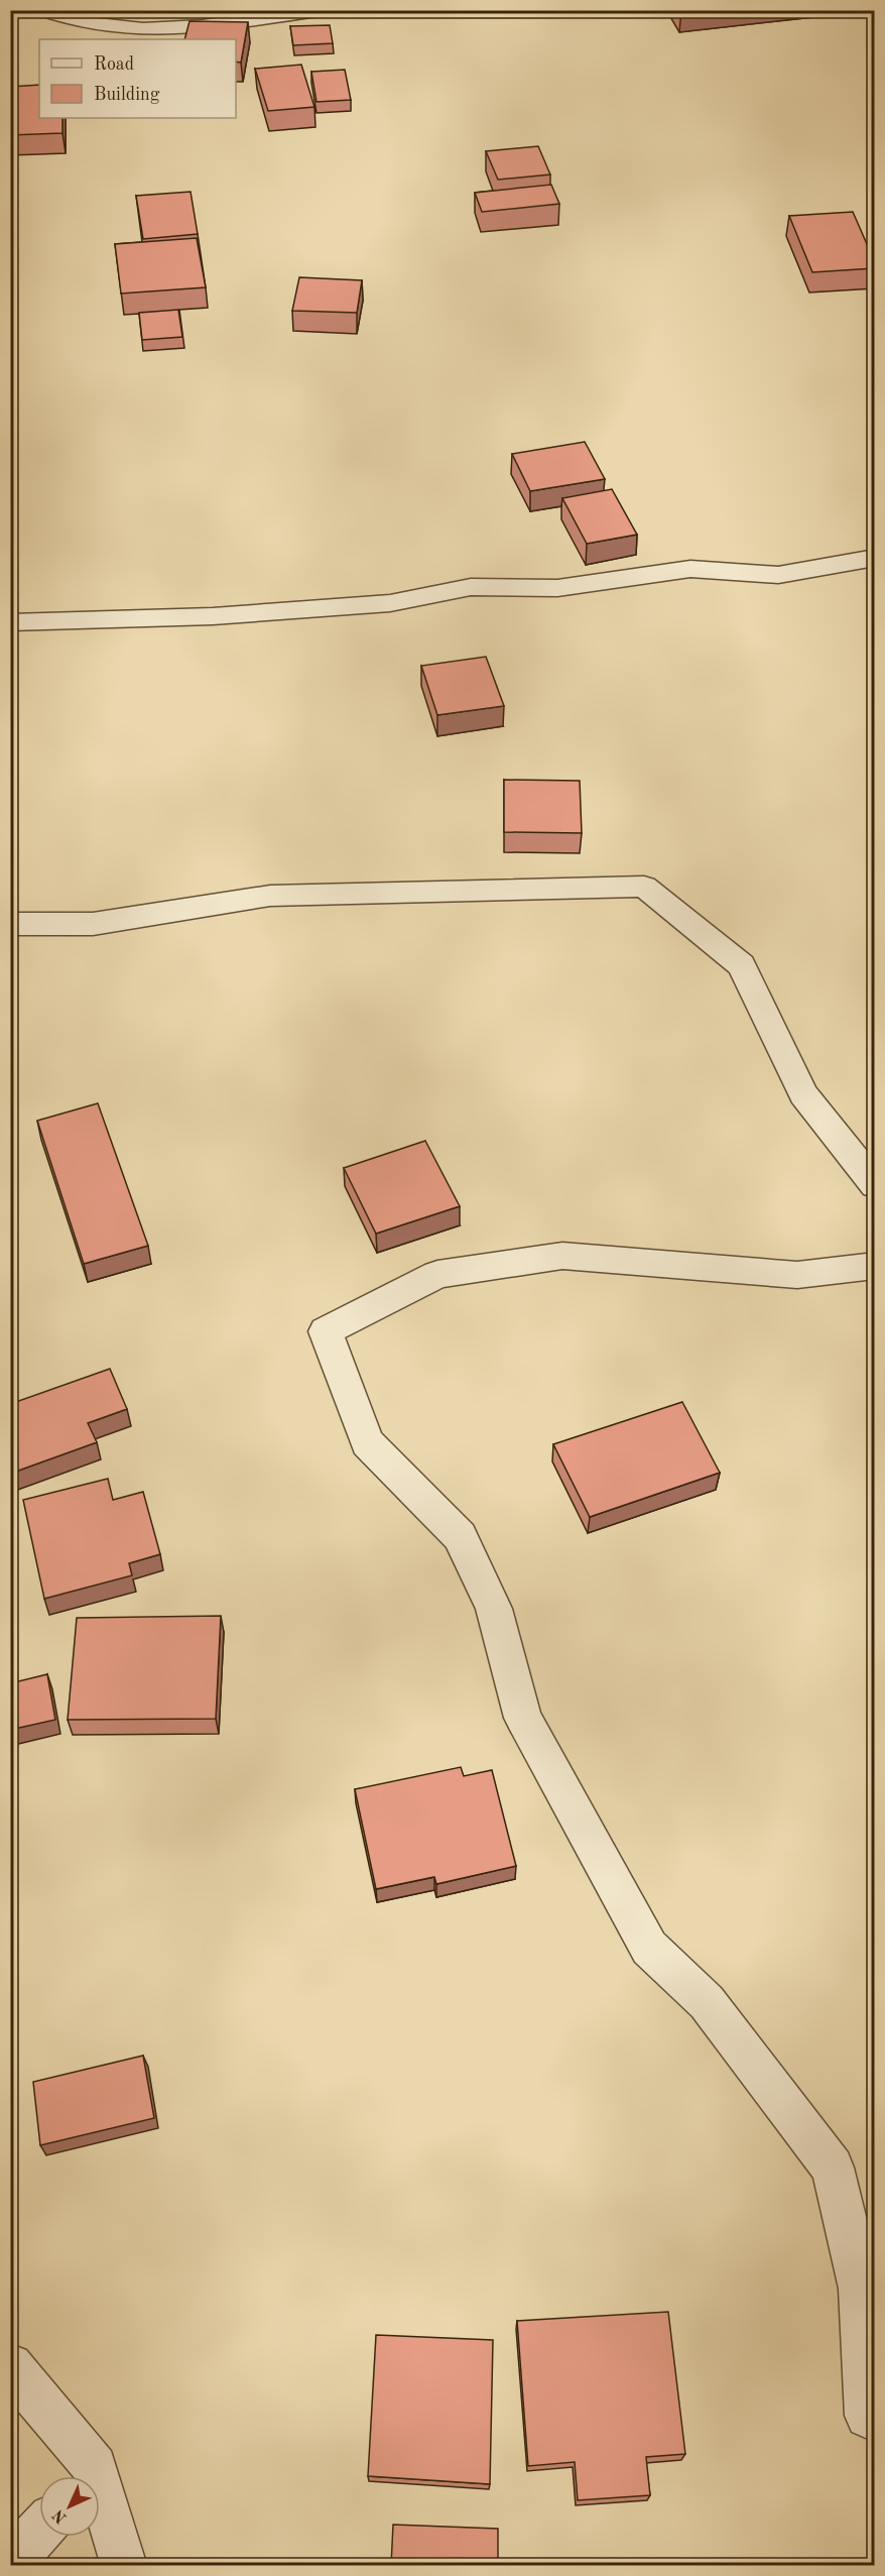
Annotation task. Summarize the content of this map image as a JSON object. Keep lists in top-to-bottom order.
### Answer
{
  "legend": ["Road", "Building"],
  "north": "bottom left"
}
